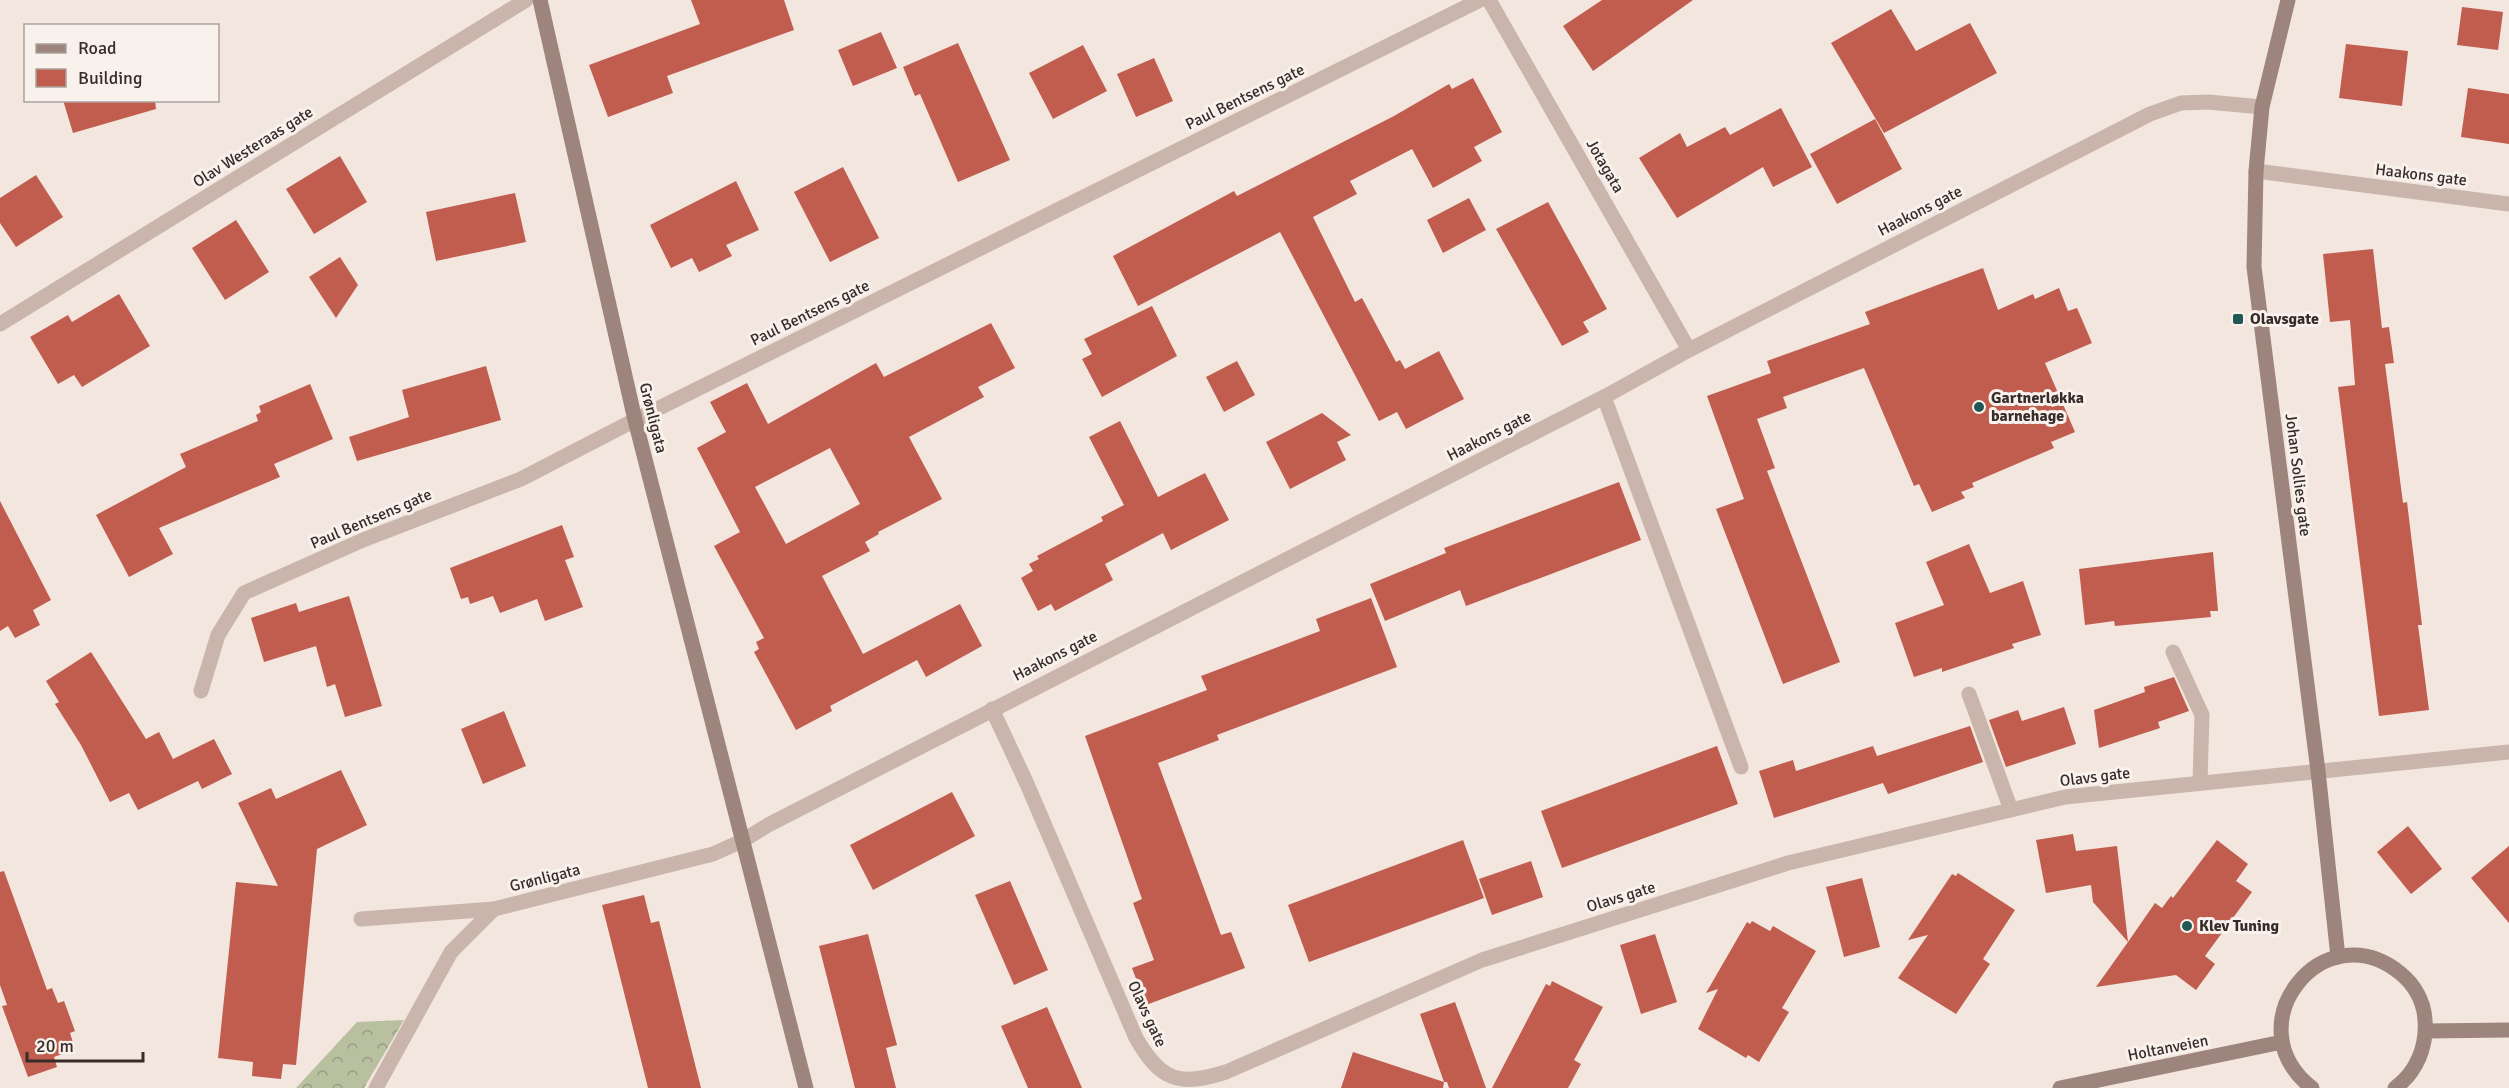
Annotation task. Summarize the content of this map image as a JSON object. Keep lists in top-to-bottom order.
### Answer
{
  "streets": {
    "main road": ["Grønligata", "Johan Sollies gate", "Holtanveien"],
    "street": [
      "Paul Bentsens gate",
      "Olav Westeraas gate",
      "Jotagata",
      "Haakons gate",
      "Olavs gate"
    ]
  },
  "crossings": [
    ["Paul Bentsens gate", "Grønligata"],
    ["Jotagata", "Haakons gate"],
    ["Haakons gate", "Grønligata"],
    ["Haakons gate", "Johan Sollies gate"],
    ["Haakons gate", "Olavs gate"],
    ["Johan Sollies gate", "Olavs gate"]
  ],
  "places": {
    "transit": ["Olavsgate"],
    "other": ["Gartnerløkka barnehage", "Klev Tuning"]
  },
  "legend": ["Road", "Building"],
  "scale_bar": "20 m"
}
